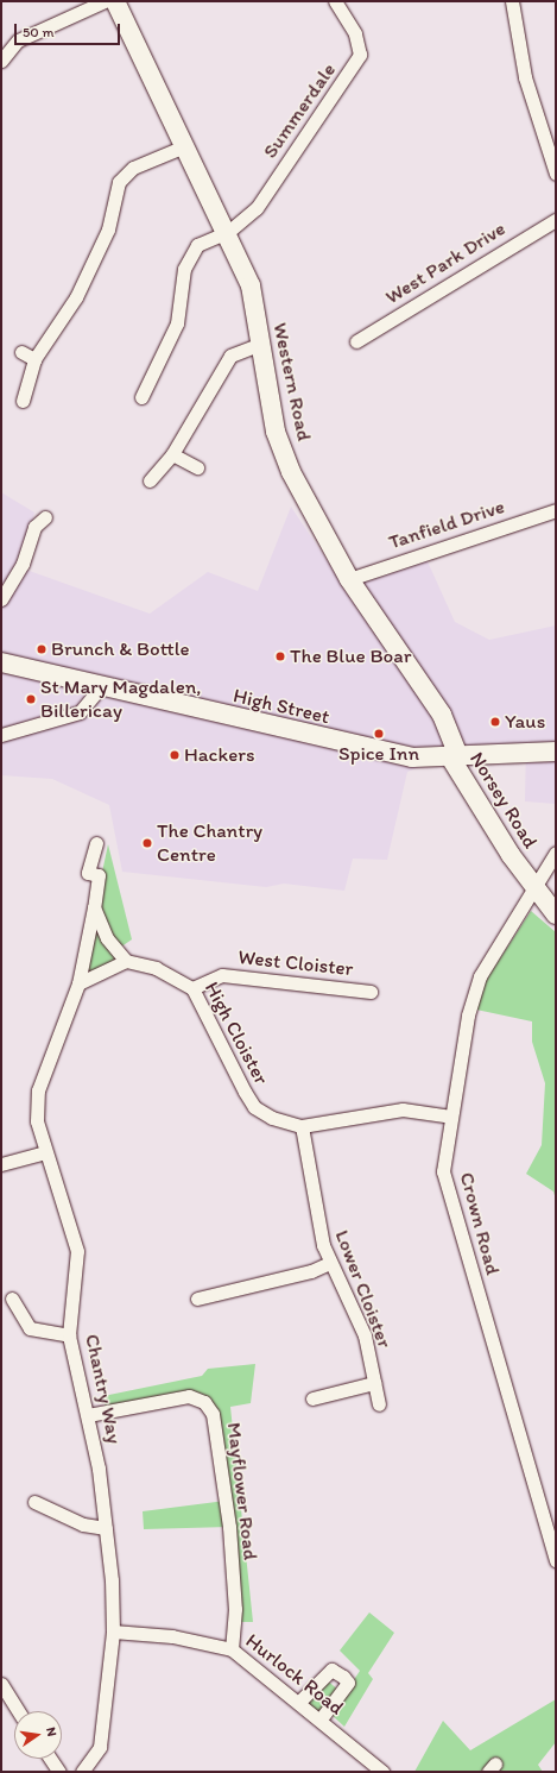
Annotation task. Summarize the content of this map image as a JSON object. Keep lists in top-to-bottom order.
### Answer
{
  "streets": {
    "street": [
      "Summerdale",
      "West Park Drive",
      "Western Road",
      "Tanfield Drive",
      "High Street",
      "Norsey Road",
      "West Cloister",
      "High Cloister",
      "Crown Road",
      "Lower Cloister",
      "Chantry Way",
      "Mayflower Road",
      "Hurlock Road"
    ]
  },
  "crossings": [
    ["Summerdale", "Western Road"],
    ["Western Road", "Tanfield Drive"],
    ["Western Road", "High Street"],
    ["Western Road", "Norsey Road"],
    ["High Street", "Norsey Road"],
    ["Norsey Road", "Crown Road"],
    ["West Cloister", "High Cloister"],
    ["High Cloister", "Lower Cloister"],
    ["Chantry Way", "Mayflower Road"],
    ["Chantry Way", "Hurlock Road"],
    ["Mayflower Road", "Hurlock Road"]
  ],
  "places": [
    "Brunch & Bottle",
    "The Blue Boar",
    "St Mary Magdalen, Billericay",
    "Yaus",
    "Spice Inn",
    "Hackers",
    "The Chantry Centre"
  ],
  "scale_bar": "50 m",
  "north": "right"
}
